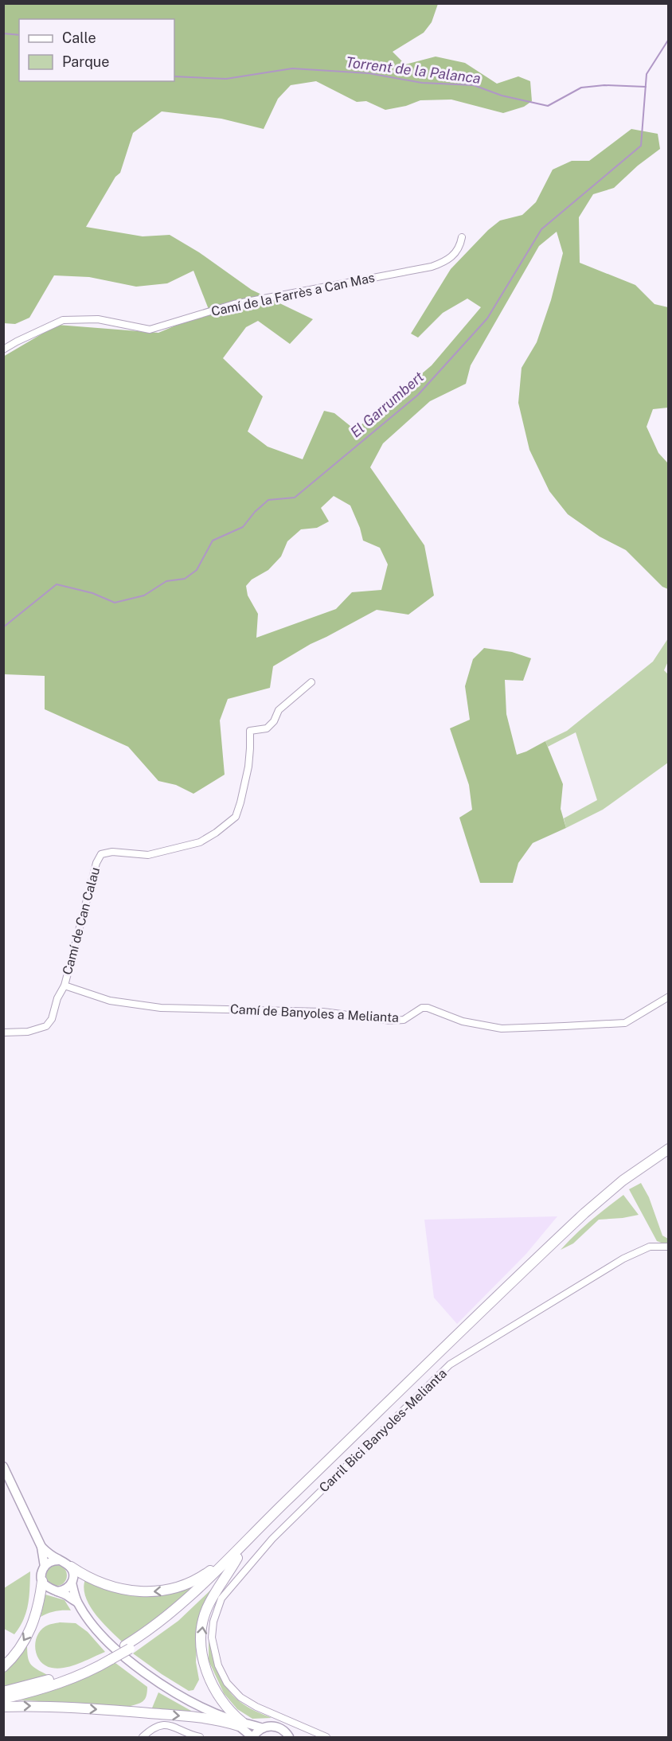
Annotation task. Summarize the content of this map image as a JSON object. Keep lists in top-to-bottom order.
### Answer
{
  "streets": {
    "street": [
      "Camí de la Farrès a Can Mas",
      "Camí de Can Calau",
      "Camí de Banyoles a Melianta",
      "Carril Bici Banyoles-Melianta"
    ]
  },
  "crossings": [
    ["Camí de Can Calau", "Camí de Banyoles a Melianta"]
  ],
  "water": ["Torrent de la Palanca", "El Garrumbert"],
  "legend": ["Calle", "Parque"]
}
